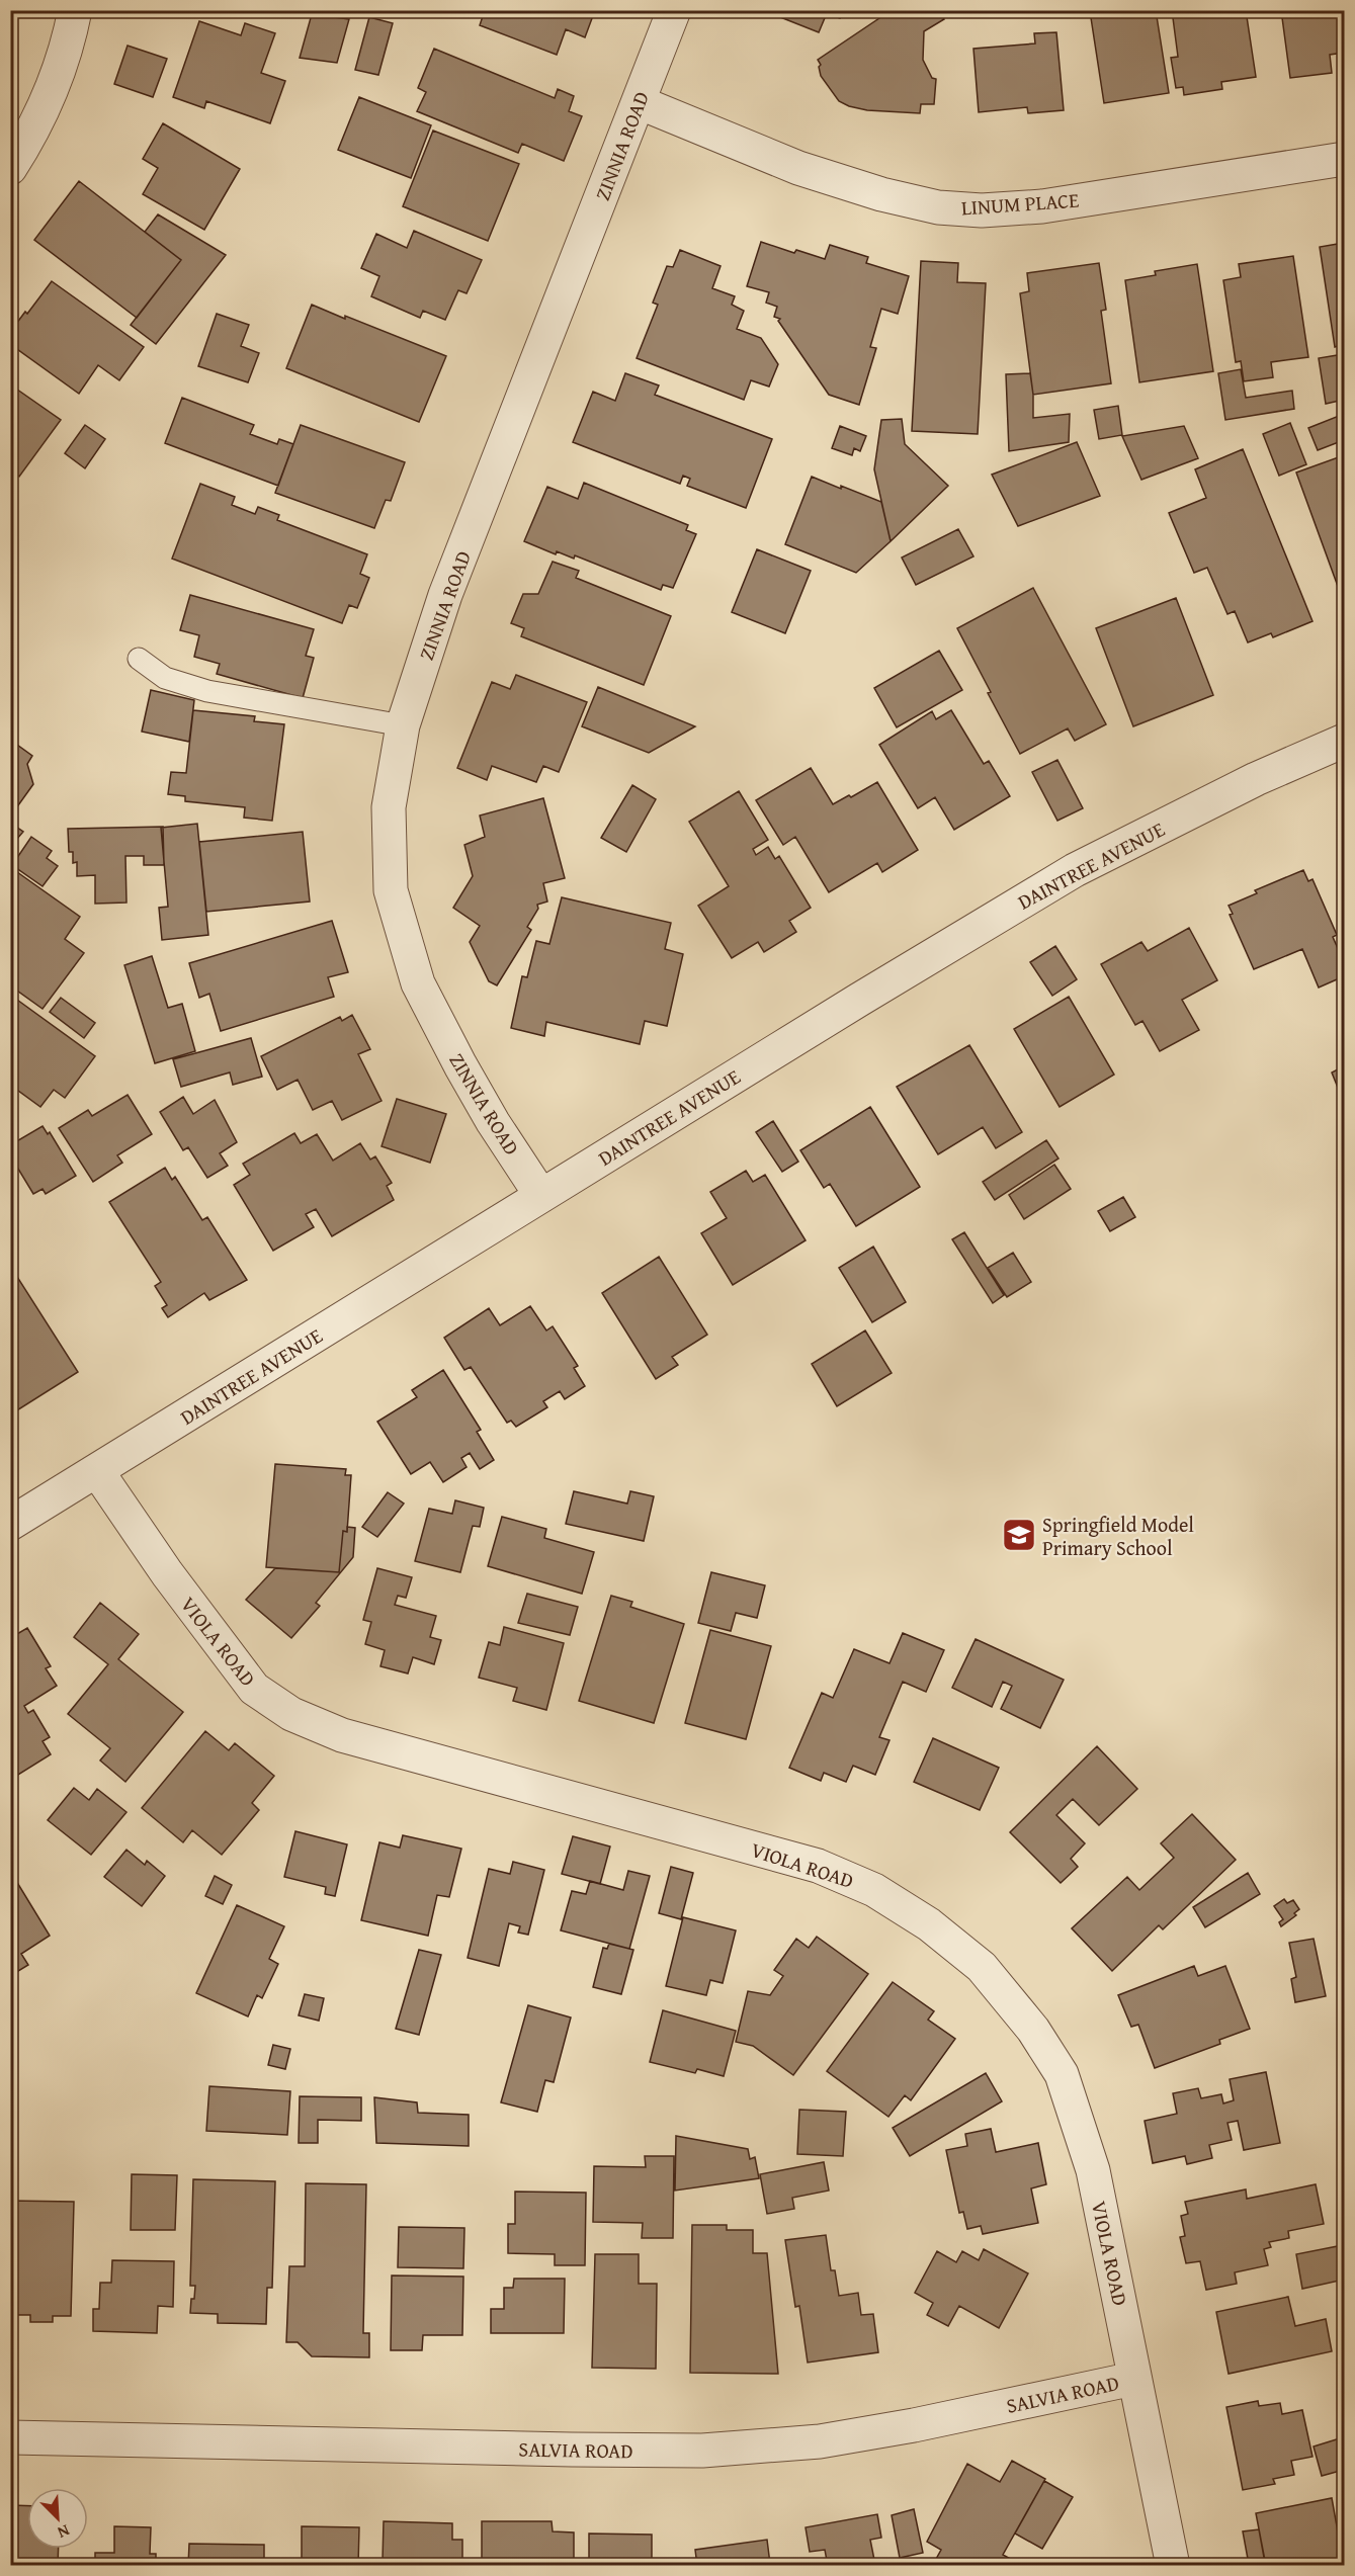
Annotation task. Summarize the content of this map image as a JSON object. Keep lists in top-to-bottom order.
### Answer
{
  "streets": {
    "street": [
      "ZINNIA ROAD",
      "LINUM PLACE",
      "DAINTREE AVENUE",
      "VIOLA ROAD",
      "SALVIA ROAD"
    ]
  },
  "crossings": [
    ["ZINNIA ROAD", "LINUM PLACE"],
    ["ZINNIA ROAD", "DAINTREE AVENUE"],
    ["DAINTREE AVENUE", "VIOLA ROAD"],
    ["VIOLA ROAD", "SALVIA ROAD"]
  ],
  "places": {
    "school or university": ["Springfield Model Primary School"]
  },
  "north": "bottom right"
}
